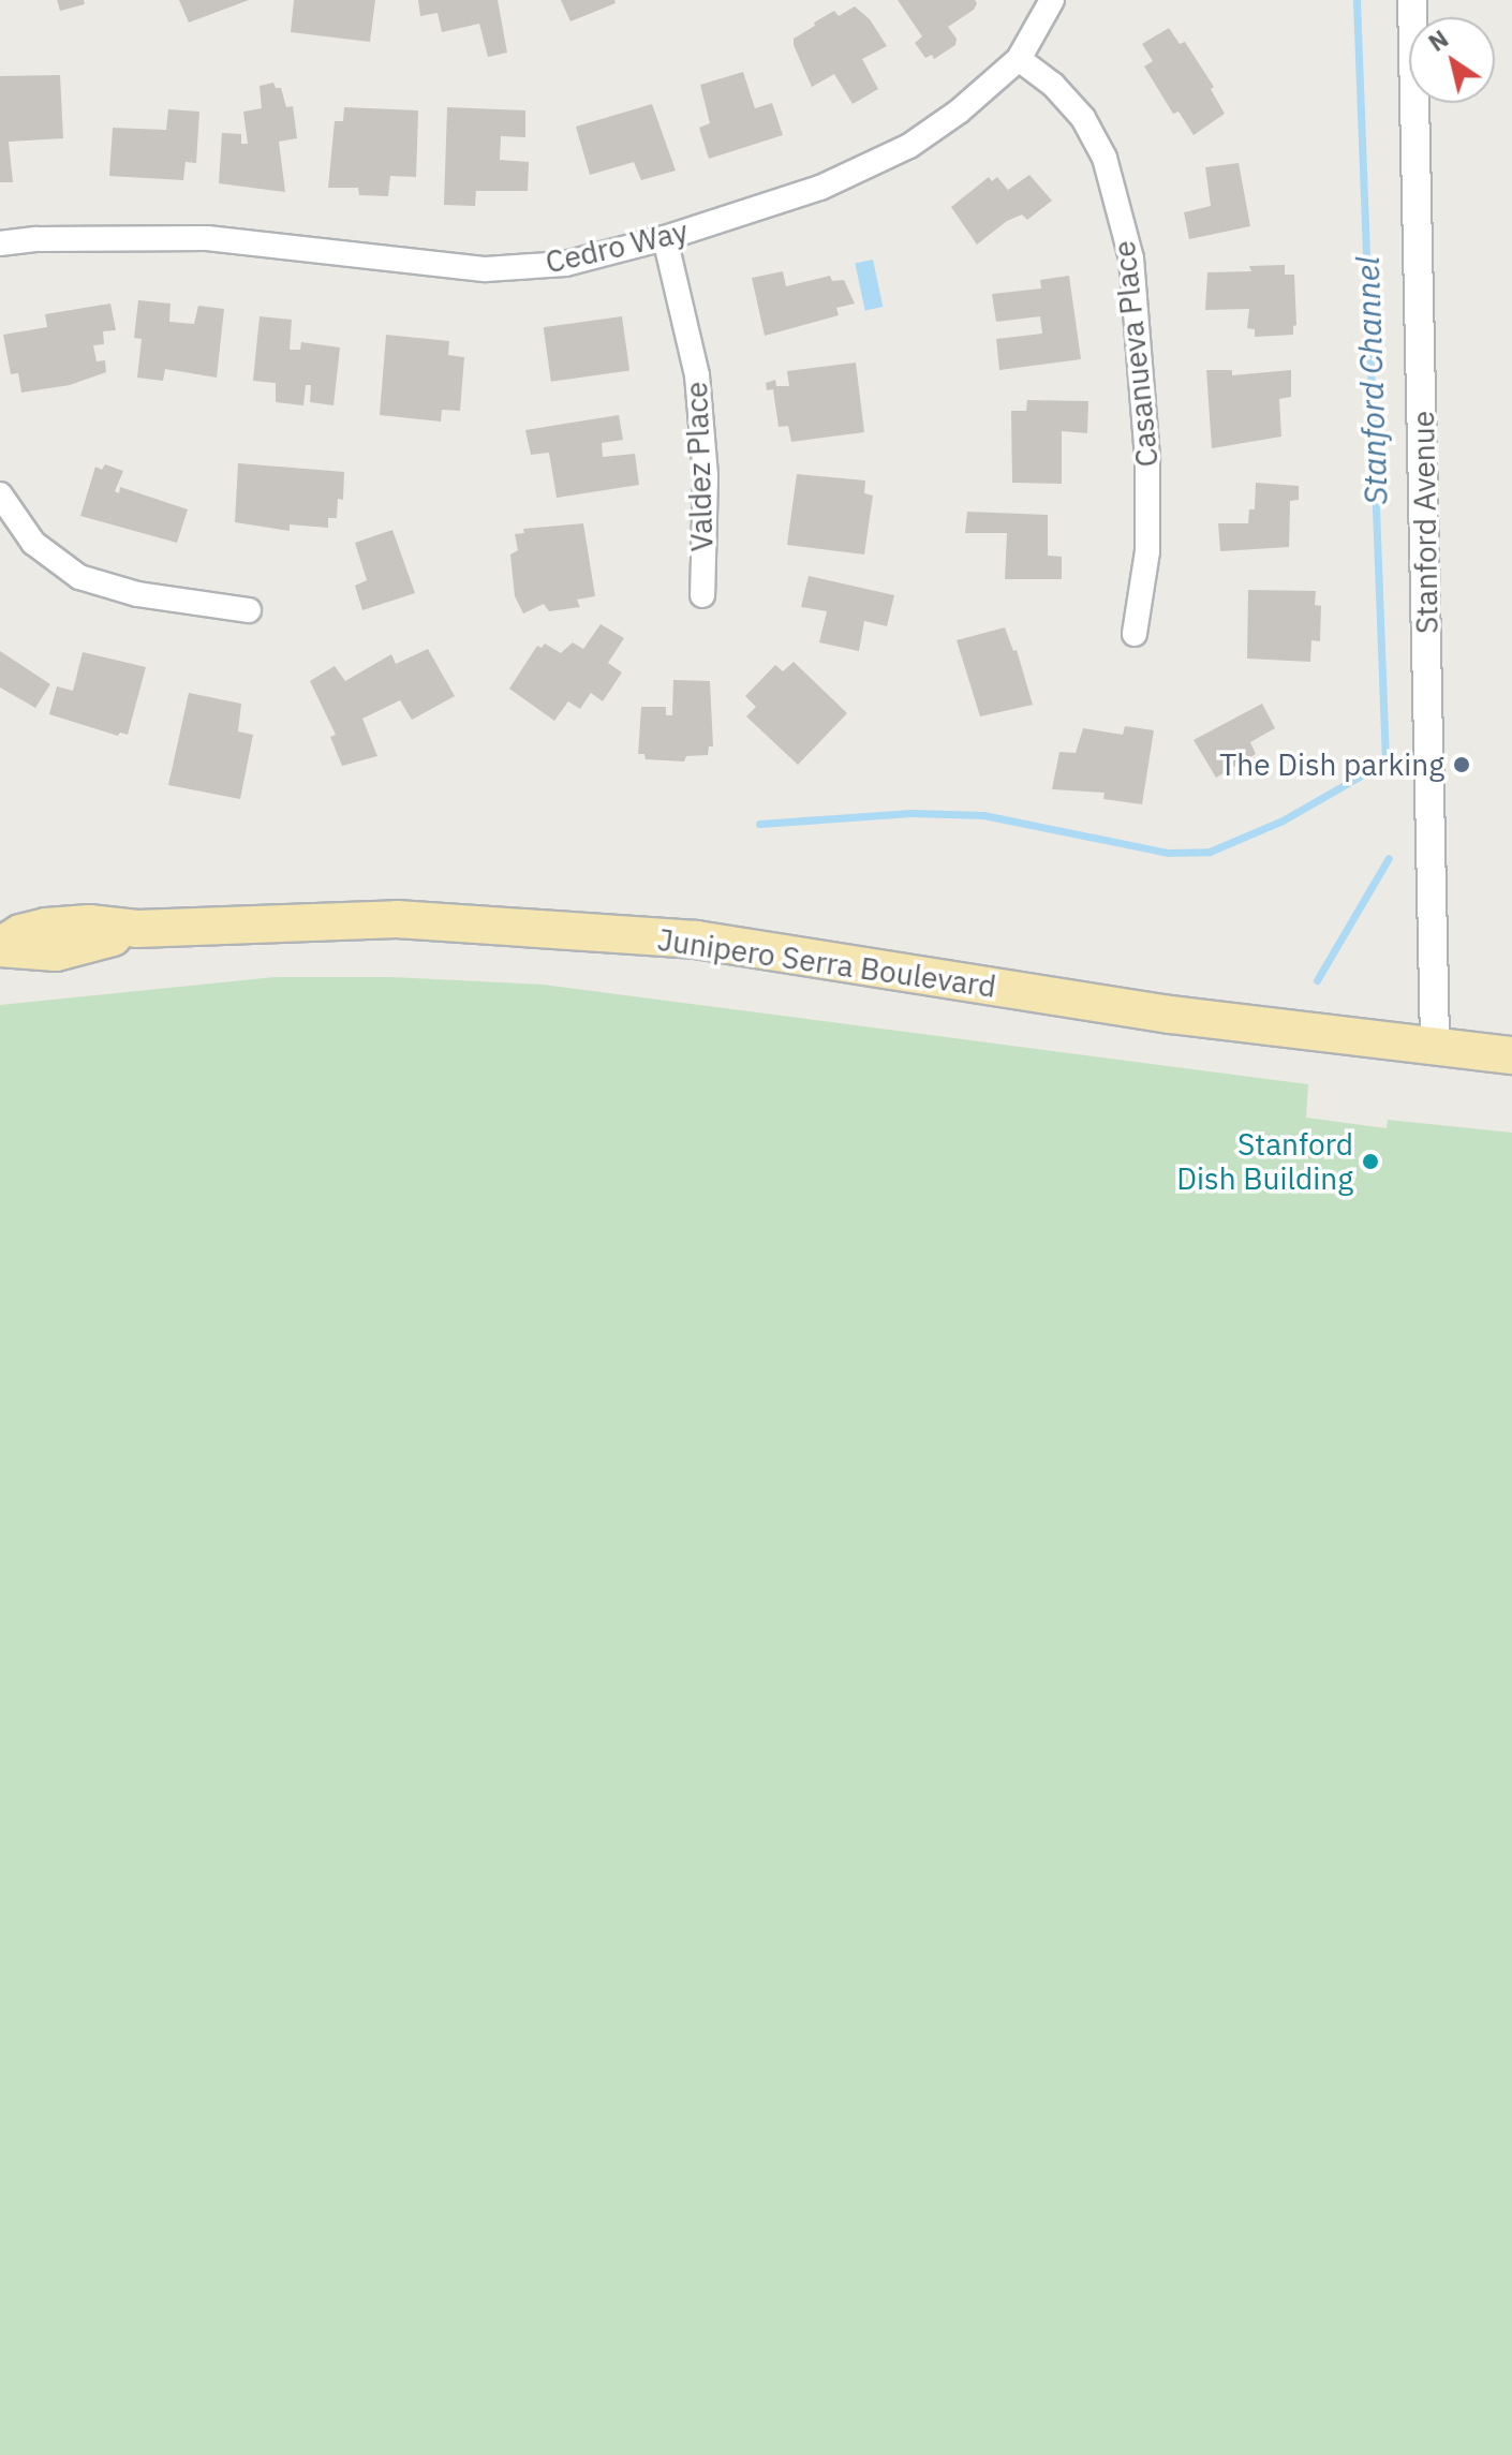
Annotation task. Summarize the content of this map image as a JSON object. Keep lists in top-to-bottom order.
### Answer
{
  "streets": {
    "main road": ["Junipero Serra Boulevard"],
    "street": [
      "Cedro Way",
      "Casanueva Place",
      "Valdez Place",
      "Stanford Avenue"
    ]
  },
  "crossings": [
    ["Cedro Way", "Casanueva Place"],
    ["Cedro Way", "Valdez Place"],
    ["Stanford Avenue", "Junipero Serra Boulevard"]
  ],
  "water": ["Stanford Channel"],
  "places": ["The Dish parking", "Stanford Dish Building"],
  "north": "top left"
}
